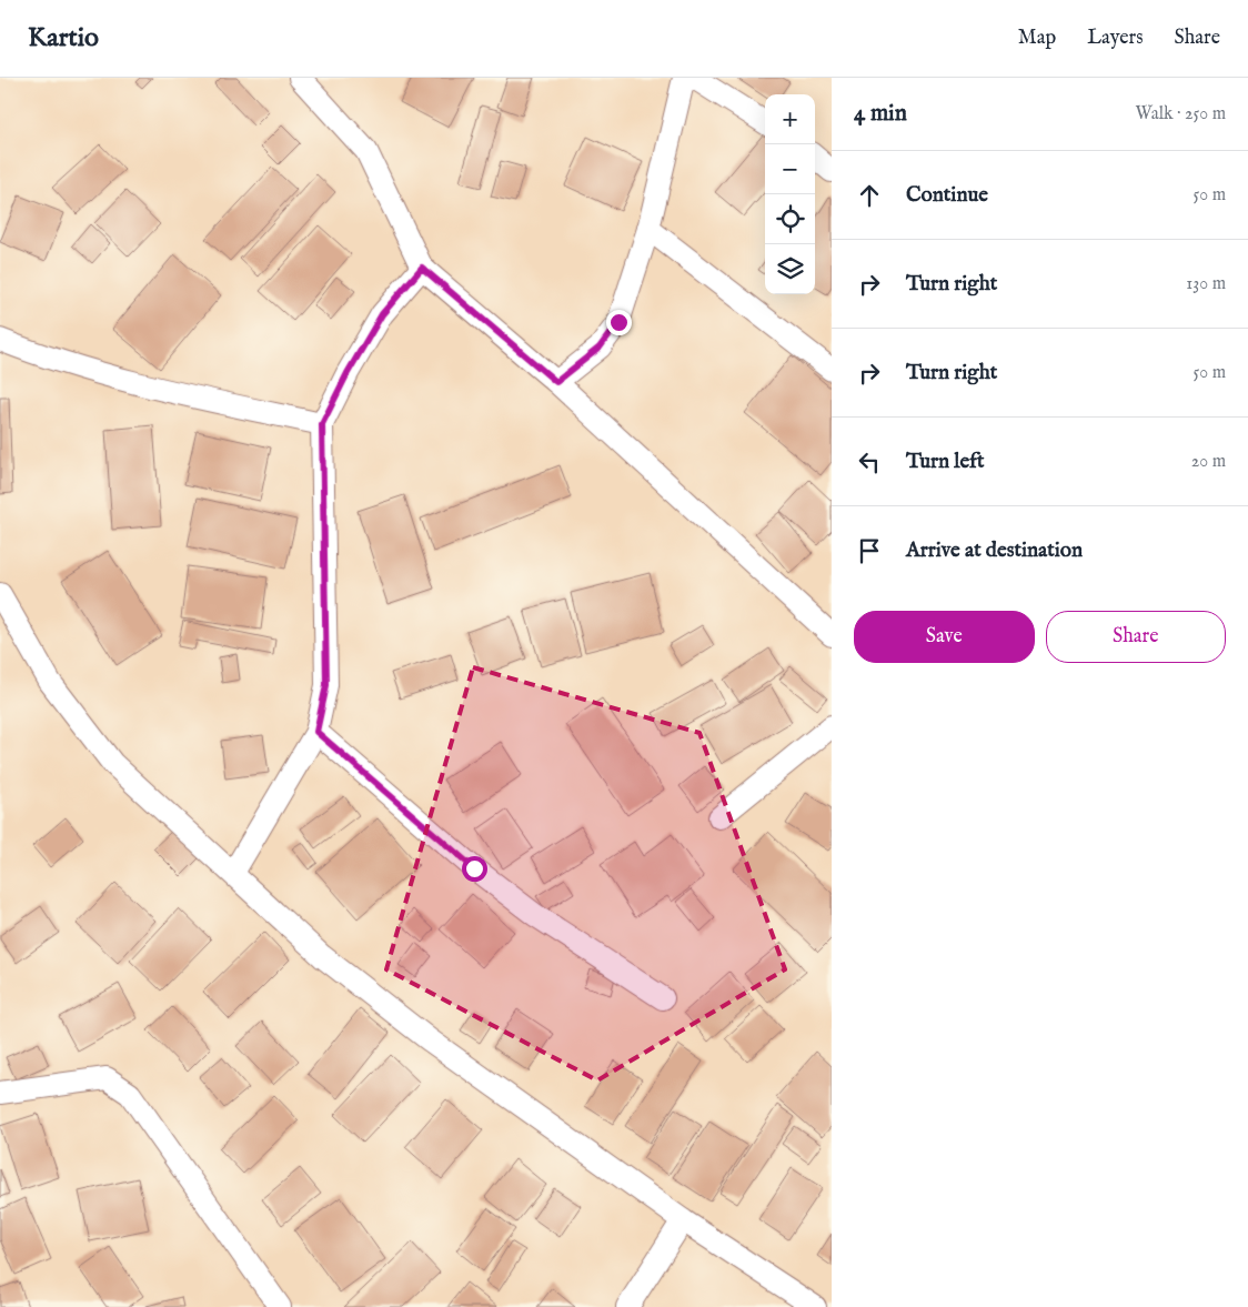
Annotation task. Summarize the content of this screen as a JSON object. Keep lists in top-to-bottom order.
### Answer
{
  "page": {
    "header": "Kartio",
    "nav": ["Map", "Layers", "Share"],
    "heading": ["4 min", "Walk · 250 m"],
    "map_buttons": ["+", "−"],
    "list": [
      ["Continue", "50 m"],
      ["Turn right", "130 m"],
      ["Turn right", "50 m"],
      ["Turn left", "20 m"],
      "Arrive at destination"
    ],
    "buttons": ["Save", "Share"]
  }
}
